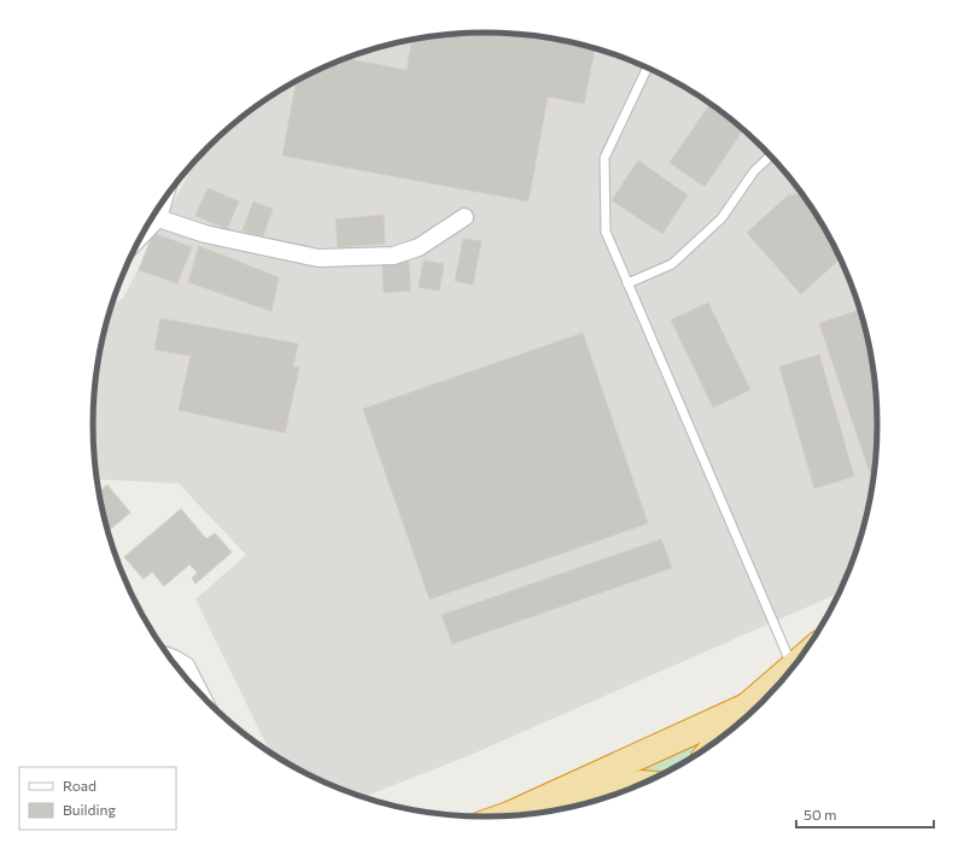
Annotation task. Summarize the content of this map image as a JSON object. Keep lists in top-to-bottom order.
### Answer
{
  "legend": ["Road", "Building"],
  "scale_bar": "50 m"
}
